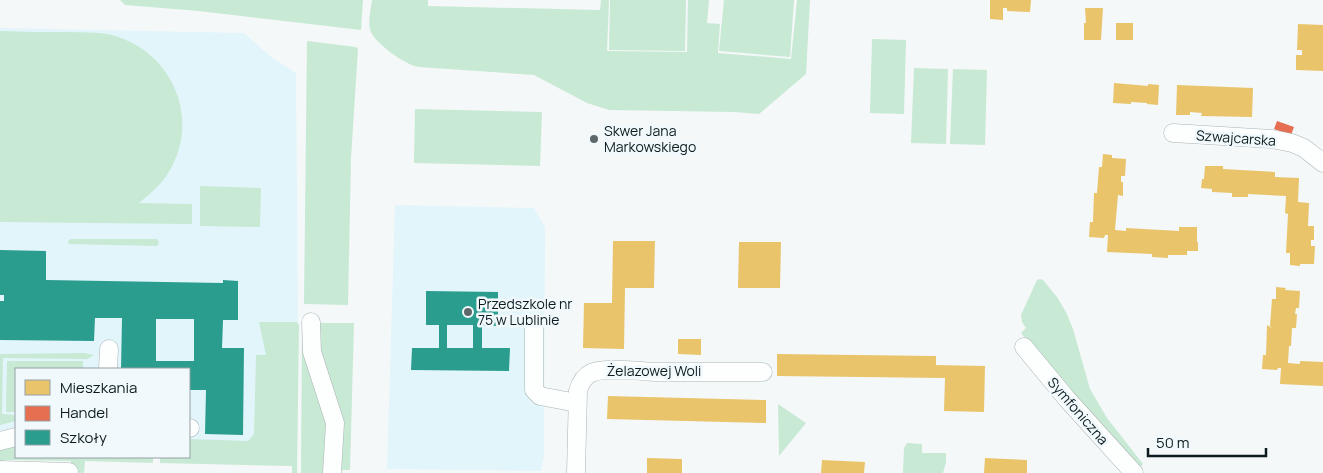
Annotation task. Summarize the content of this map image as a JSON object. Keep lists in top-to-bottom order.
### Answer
{
  "streets": {
    "street": ["Szwajcarska", "Żelazowej Woli", "Symfoniczna"]
  },
  "places": ["Skwer Jana Markowskiego", "Przedszkole nr 75 w Lublinie"],
  "legend": ["Mieszkania", "Handel", "Szkoły"],
  "scale_bar": "50 m"
}
